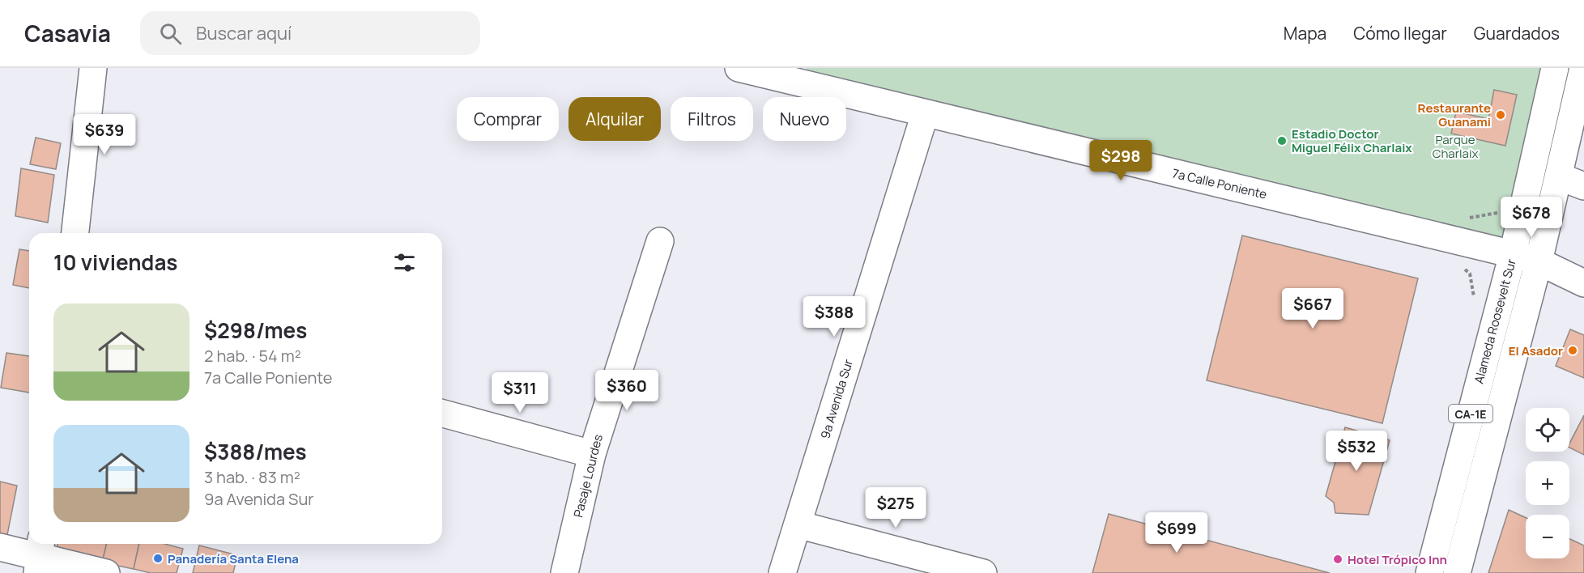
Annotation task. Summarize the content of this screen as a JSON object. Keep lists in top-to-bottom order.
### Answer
{
  "streets": {
    "main road": [
      "7a Calle Poniente",
      "Alameda Roosevelt Sur",
      "9a Avenida Sur",
      "CA-1E",
      "Pasaje Lourdes"
    ]
  },
  "crossings": [
    ["7a Calle Poniente", "Alameda Roosevelt Sur"],
    ["7a Calle Poniente", "9a Avenida Sur"],
    ["7a Calle Poniente", "CA-1E"]
  ],
  "parks": ["Parque Charlaix"],
  "places": [
    "Restaurante Guanami",
    "Estadio Doctor Miguel Félix Charlaix",
    "El Asador",
    "Panadería Santa Elena",
    "Hotel Trópico Inn"
  ],
  "page": {
    "header": "Casavia",
    "search": "Buscar aquí",
    "nav": ["Mapa", "Cómo llegar", "Guardados"],
    "chip": [
      "Comprar",
      "Alquilar",
      "Filtros",
      "Nuevo"
    ],
    "price": [
      "$639",
      "$298",
      "$678",
      "$667",
      "$388",
      "$360",
      "$311",
      "$532",
      "$275",
      "$699"
    ],
    "heading": "10 viviendas",
    "list": [
      {
        "name": "$298/mes",
        "note": "2 hab. · 54 m² · 7a Calle Poniente"
      },
      {
        "name": "$388/mes",
        "note": "3 hab. · 83 m² · 9a Avenida Sur"
      }
    ],
    "map_buttons": ["+", "−"]
  }
}
